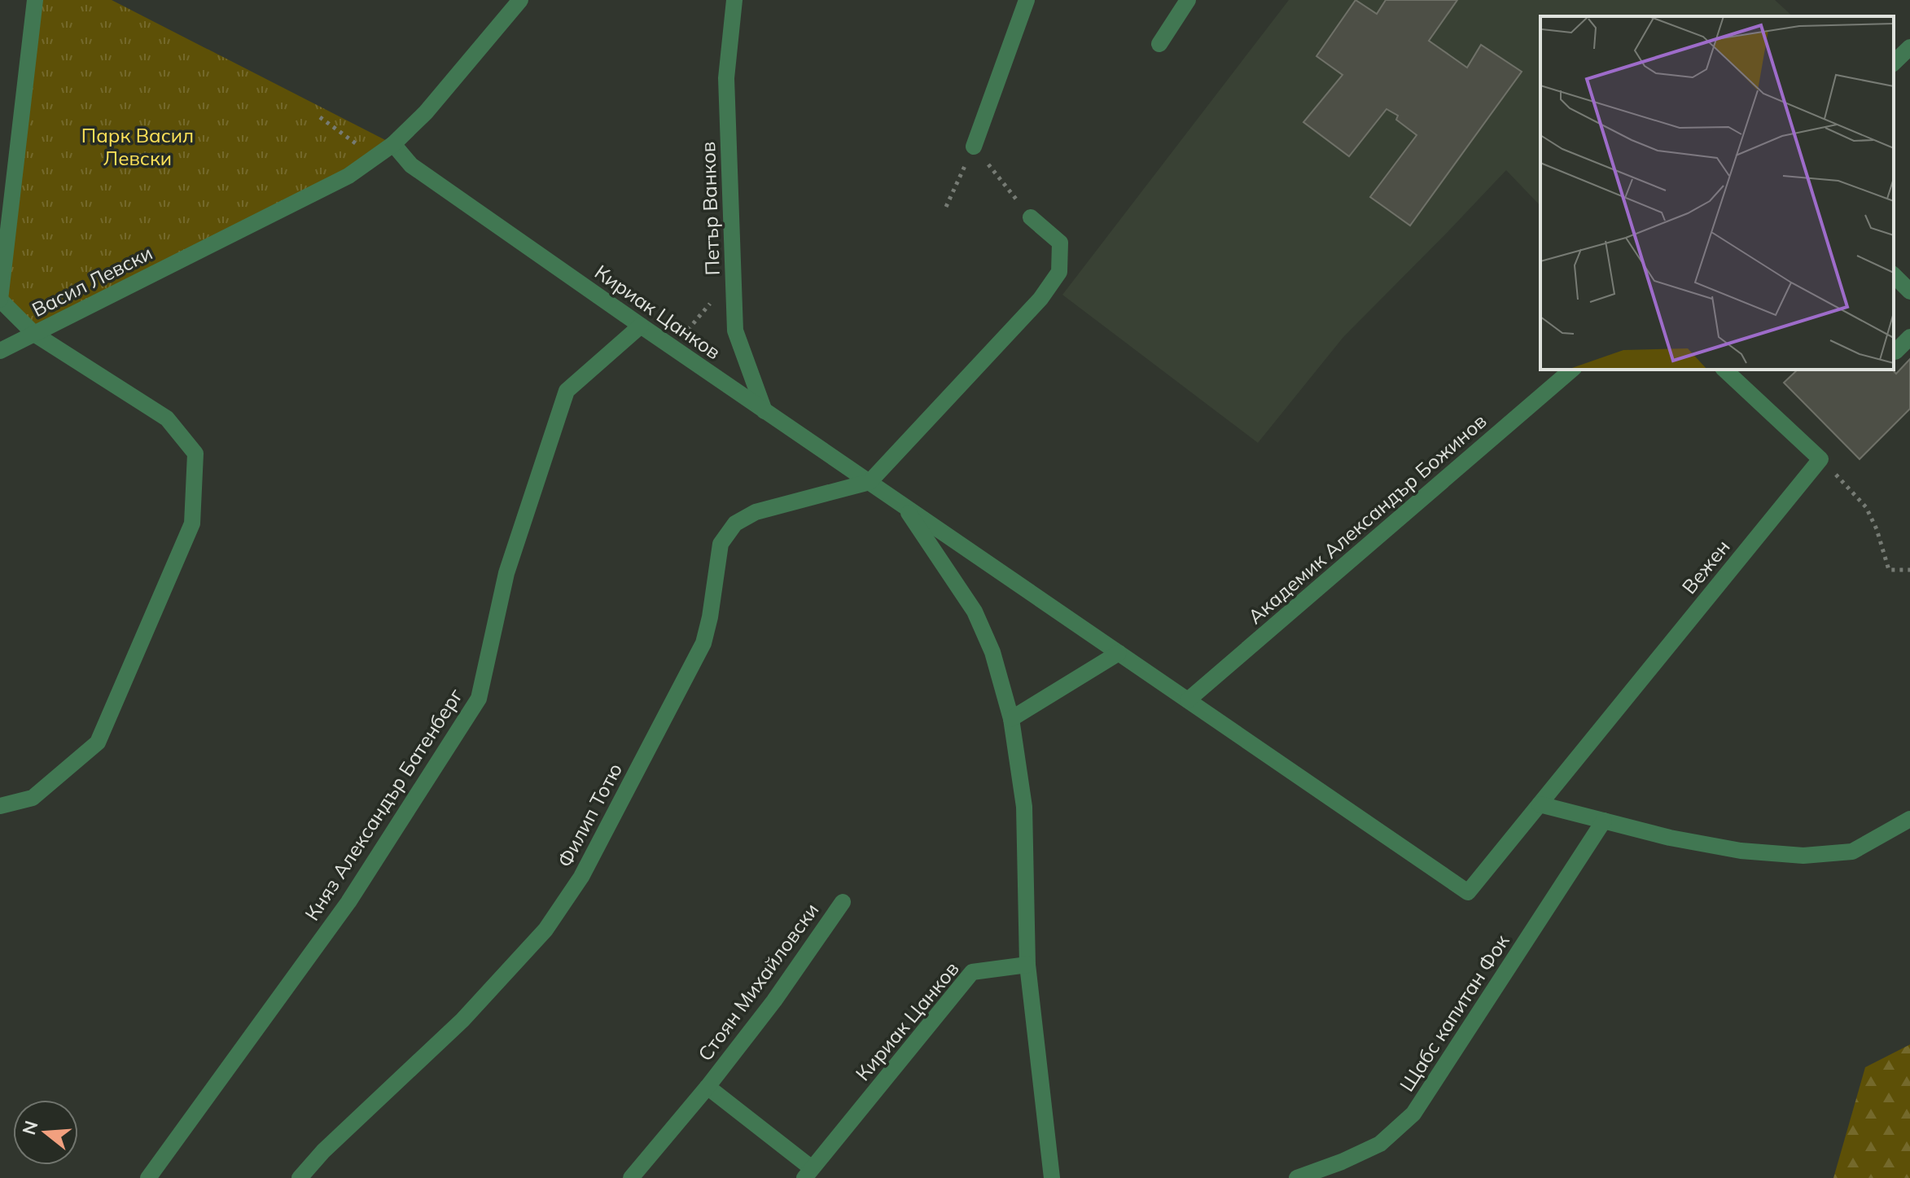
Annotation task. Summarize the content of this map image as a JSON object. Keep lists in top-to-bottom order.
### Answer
{
  "streets": {
    "street": [
      "Петър Ванков",
      "Васил Левски",
      "Кириак Цанков",
      "Академик Александър Божинов",
      "Вежен",
      "Княз Александър Батенберг",
      "Филип Тотю",
      "Стоян Михайловски",
      "Щабс капитан Фок"
    ]
  },
  "crossings": [
    ["Петър Ванков", "Кириак Цанков"],
    ["Васил Левски", "Кириак Цанков"],
    ["Кириак Цанков", "Академик Александър Божинов"],
    ["Кириак Цанков", "Вежен"],
    ["Кириак Цанков", "Княз Александър Батенберг"],
    ["Кириак Цанков", "Филип Тотю"],
    ["Кириак Цанков", "Стоян Михайловски"],
    ["Академик Александър Божинов", "Вежен"]
  ],
  "parks": ["Парк Васил Левски"],
  "north": "left"
}
